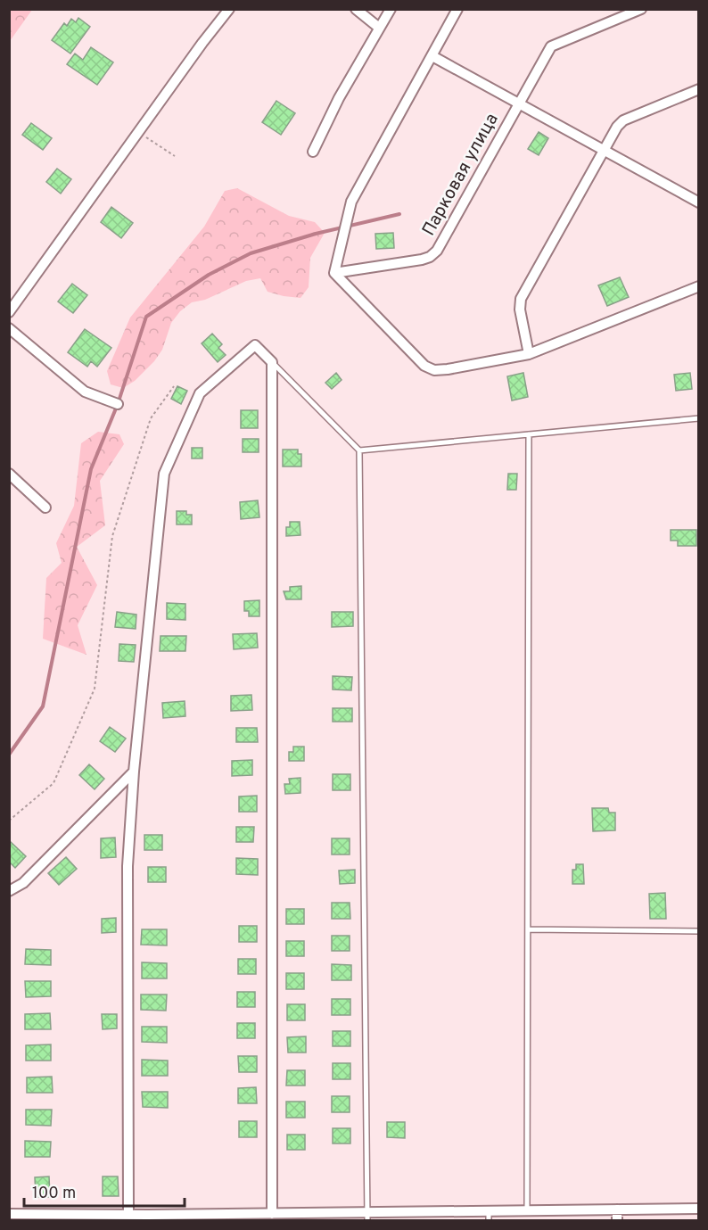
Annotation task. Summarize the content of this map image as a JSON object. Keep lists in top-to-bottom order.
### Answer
{
  "streets": {
    "street": ["Парковая улица"]
  },
  "scale_bar": "100 m"
}
